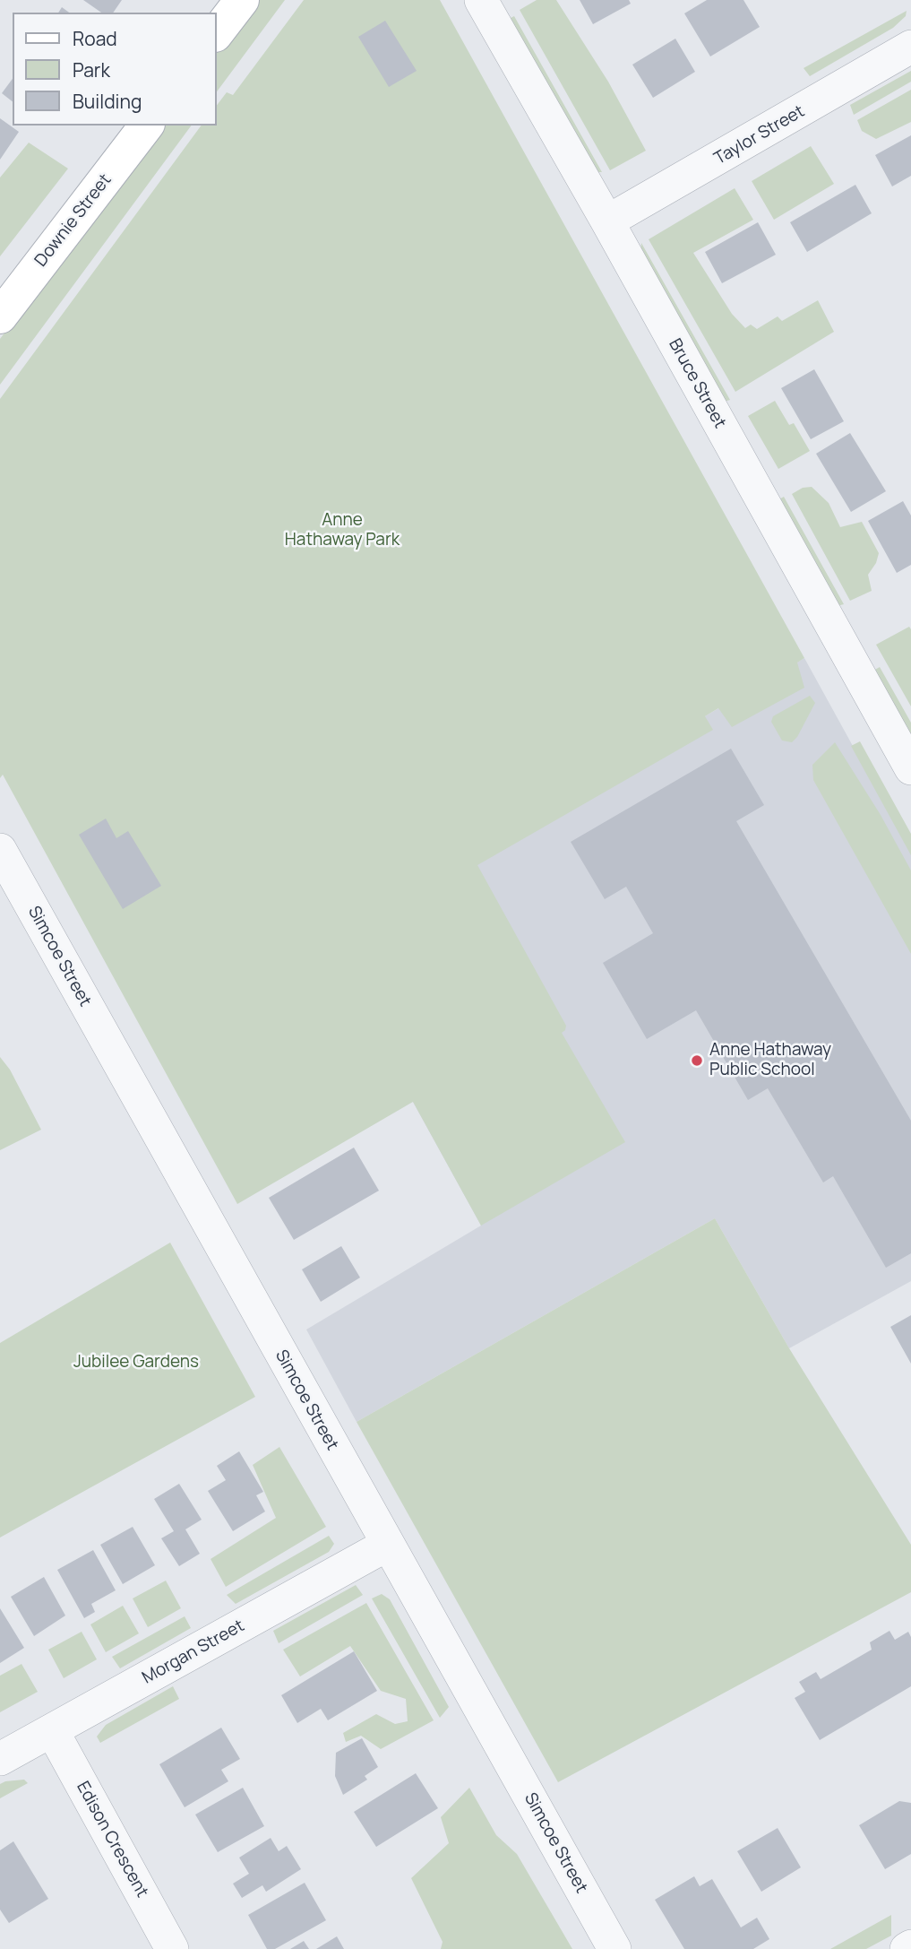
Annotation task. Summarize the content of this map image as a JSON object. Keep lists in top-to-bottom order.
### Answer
{
  "streets": {
    "main road": ["Downie Street"],
    "street": [
      "Taylor Street",
      "Bruce Street",
      "Simcoe Street",
      "Morgan Street",
      "Edison Crescent"
    ]
  },
  "crossings": [
    ["Taylor Street", "Bruce Street"],
    ["Simcoe Street", "Morgan Street"],
    ["Morgan Street", "Edison Crescent"]
  ],
  "parks": ["Anne Hathaway Park", "Jubilee Gardens"],
  "places": ["Anne Hathaway Public School"],
  "legend": ["Road", "Park", "Building"]
}
